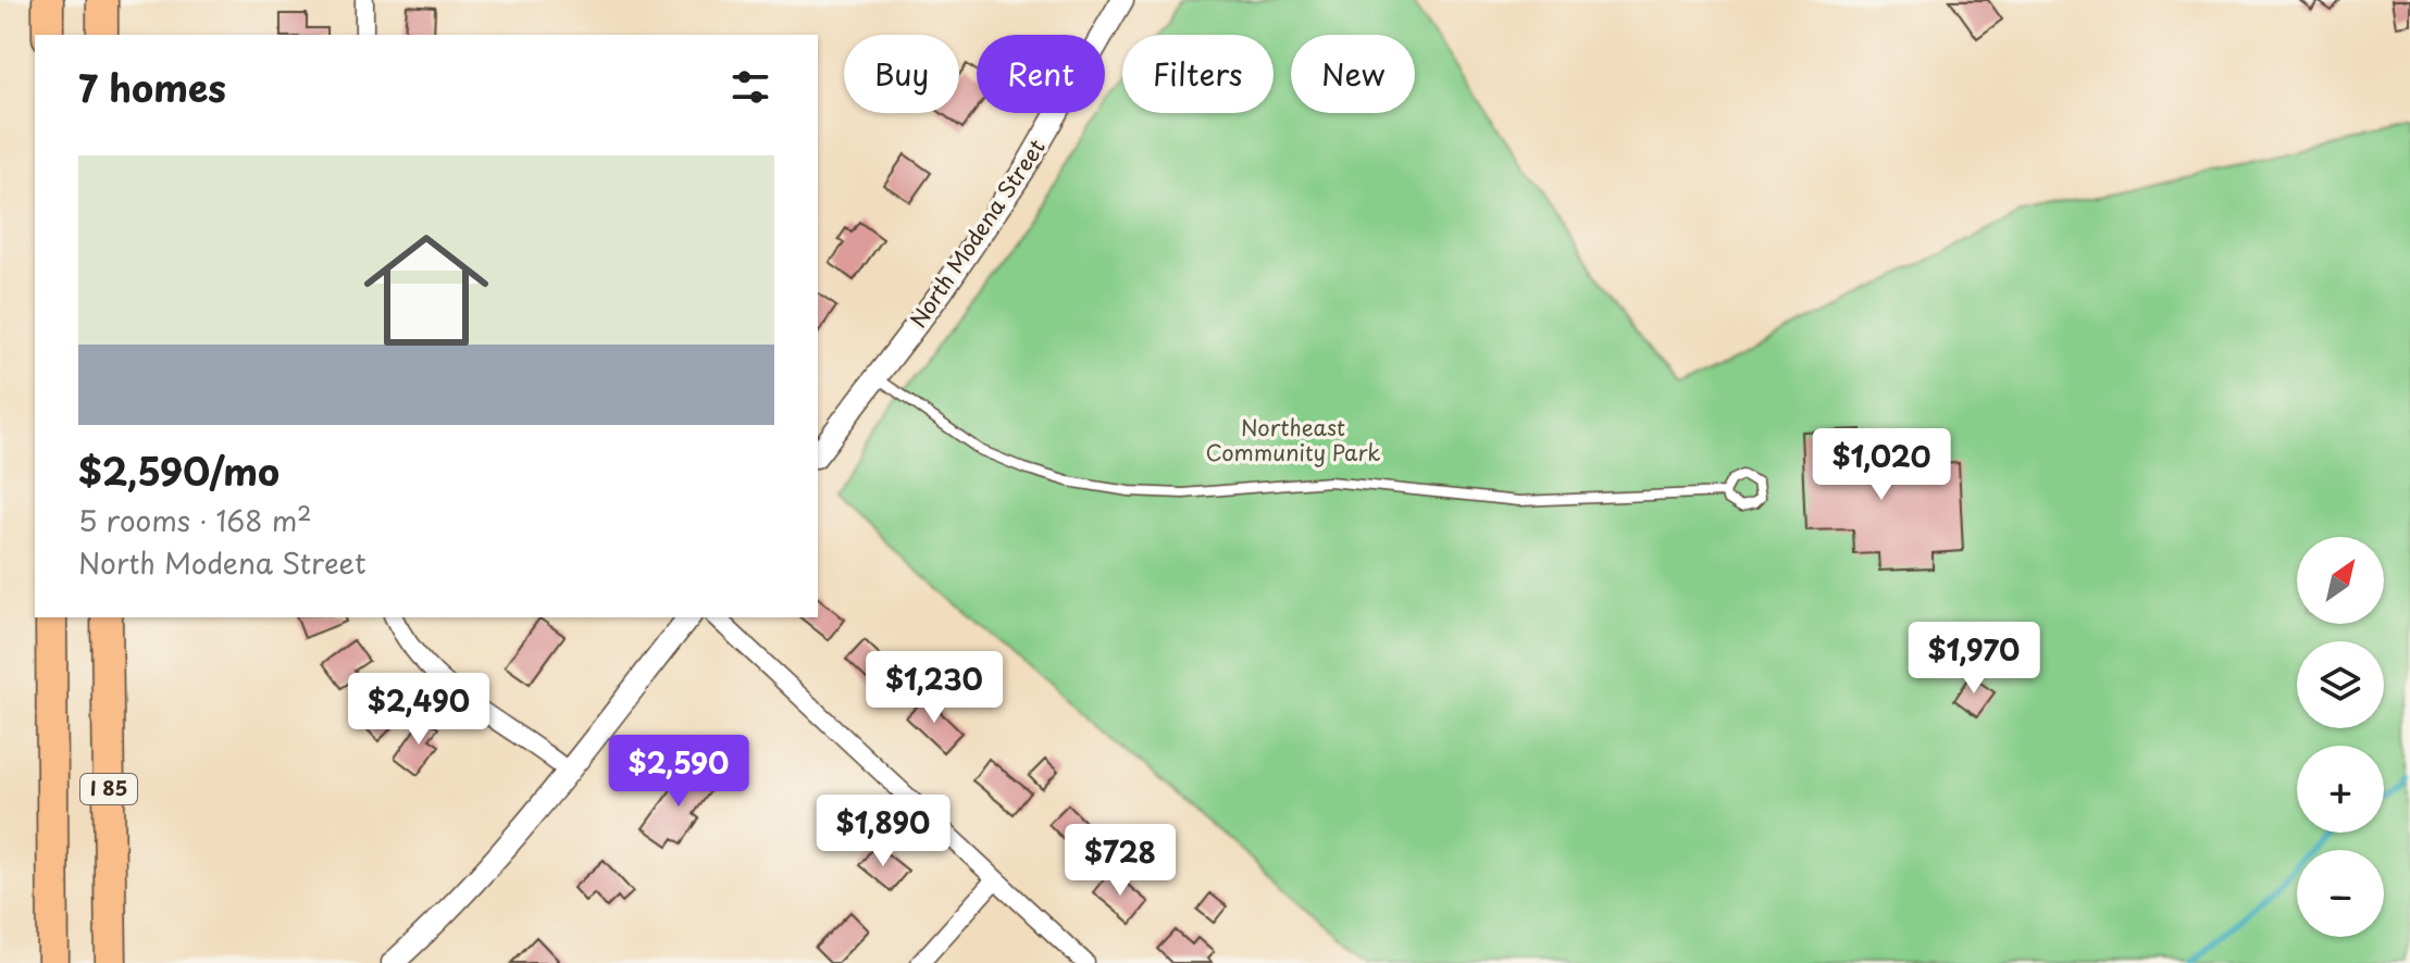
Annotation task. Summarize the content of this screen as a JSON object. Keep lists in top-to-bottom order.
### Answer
{
  "streets": {
    "highway": ["I 85"],
    "street": ["North Modena Street"]
  },
  "parks": ["Northeast Community Park"],
  "north": "top right",
  "page": {
    "chip": [
      "Buy",
      "Rent",
      "Filters",
      "New"
    ],
    "heading": "7 homes",
    "list": [
      {
        "name": "$2,590/mo",
        "note": "5 rooms · 168 m² · North Modena Street"
      }
    ],
    "price": [
      "$1,020",
      "$1,970",
      "$1,230",
      "$2,490",
      "$2,590",
      "$1,890",
      "$728"
    ],
    "map_buttons": ["+", "−"]
  }
}
